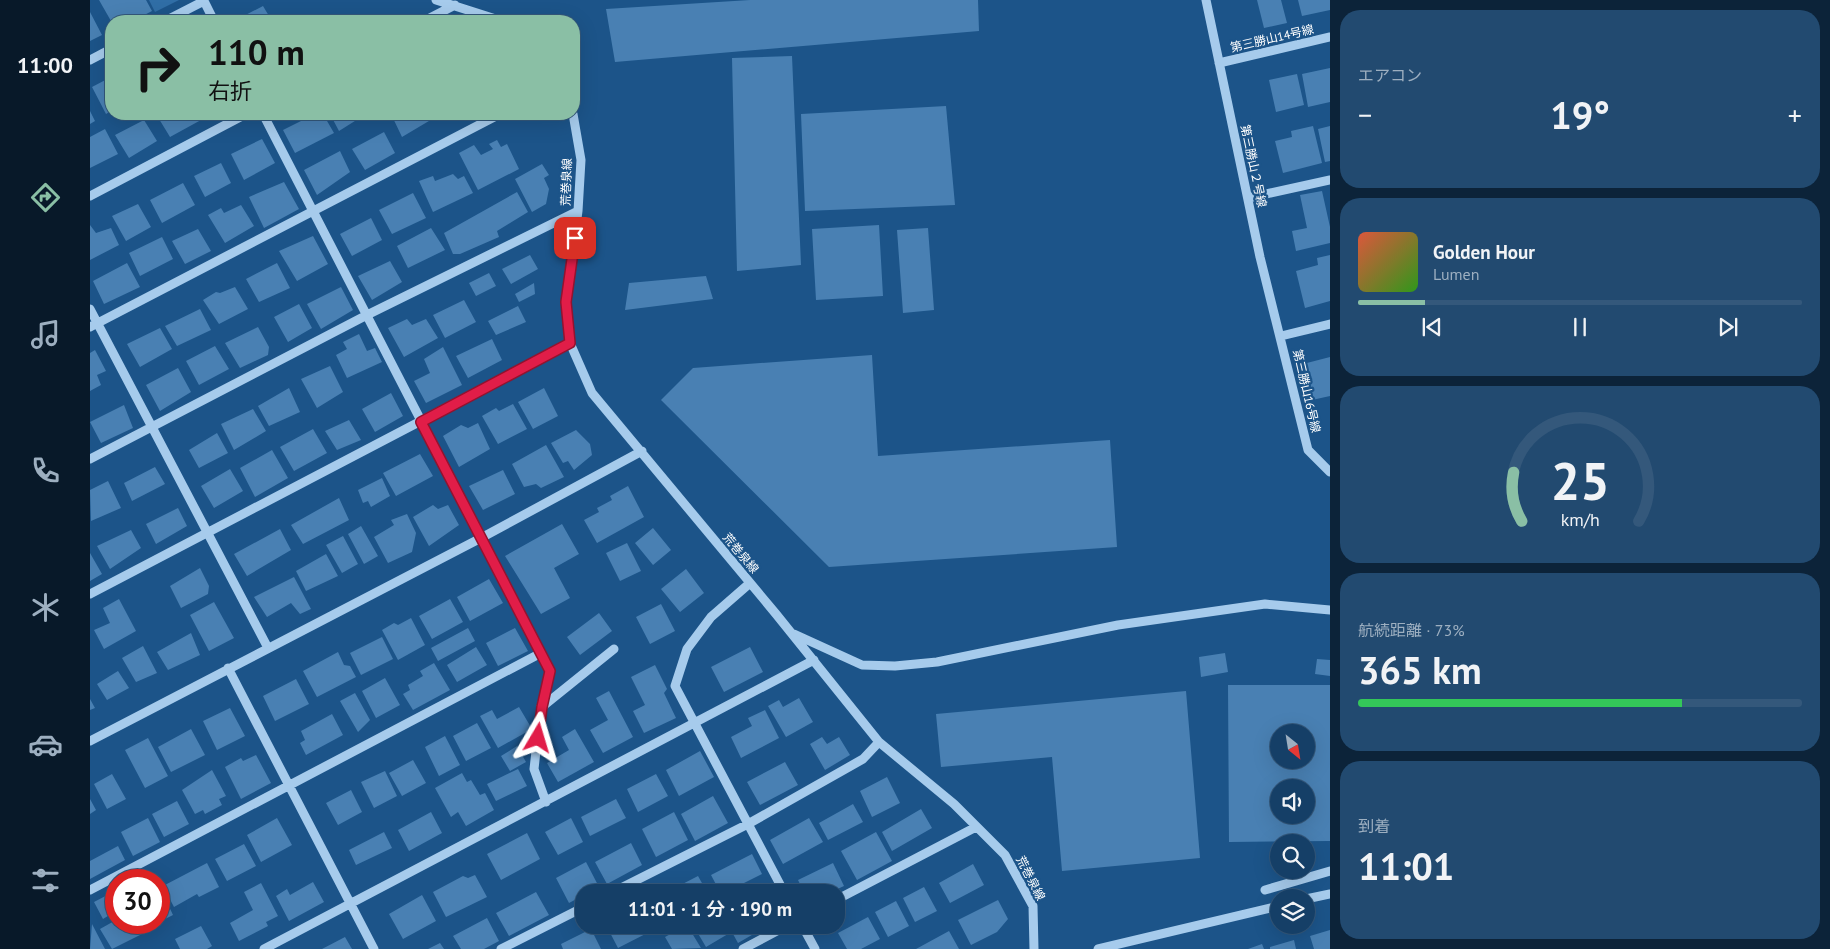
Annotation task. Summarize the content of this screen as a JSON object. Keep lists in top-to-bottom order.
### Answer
{
  "streets": {
    "street": [
      "第三勝山14号線",
      "第三勝山２号線",
      "荒巻泉線",
      "第三勝山16号線"
    ]
  },
  "crossings": [
    ["第三勝山14号線", "第三勝山２号線"],
    ["第三勝山２号線", "第三勝山16号線"]
  ],
  "north": "bottom right",
  "page": {
    "tabs": "11:00",
    "tile": [
      "エアコン",
      ["航続距離 · 73%", "365 km"],
      ["到着", "11:01"]
    ],
    "turn": ["110 m", "右折"],
    "heat": ["−", "19°", "+"],
    "song": ["Golden Hour", "Lumen"],
    "limit": "30",
    "trip": "11:01 · 1 分 · 190 m",
    "gauge": ["25", "km/h"]
  }
}
